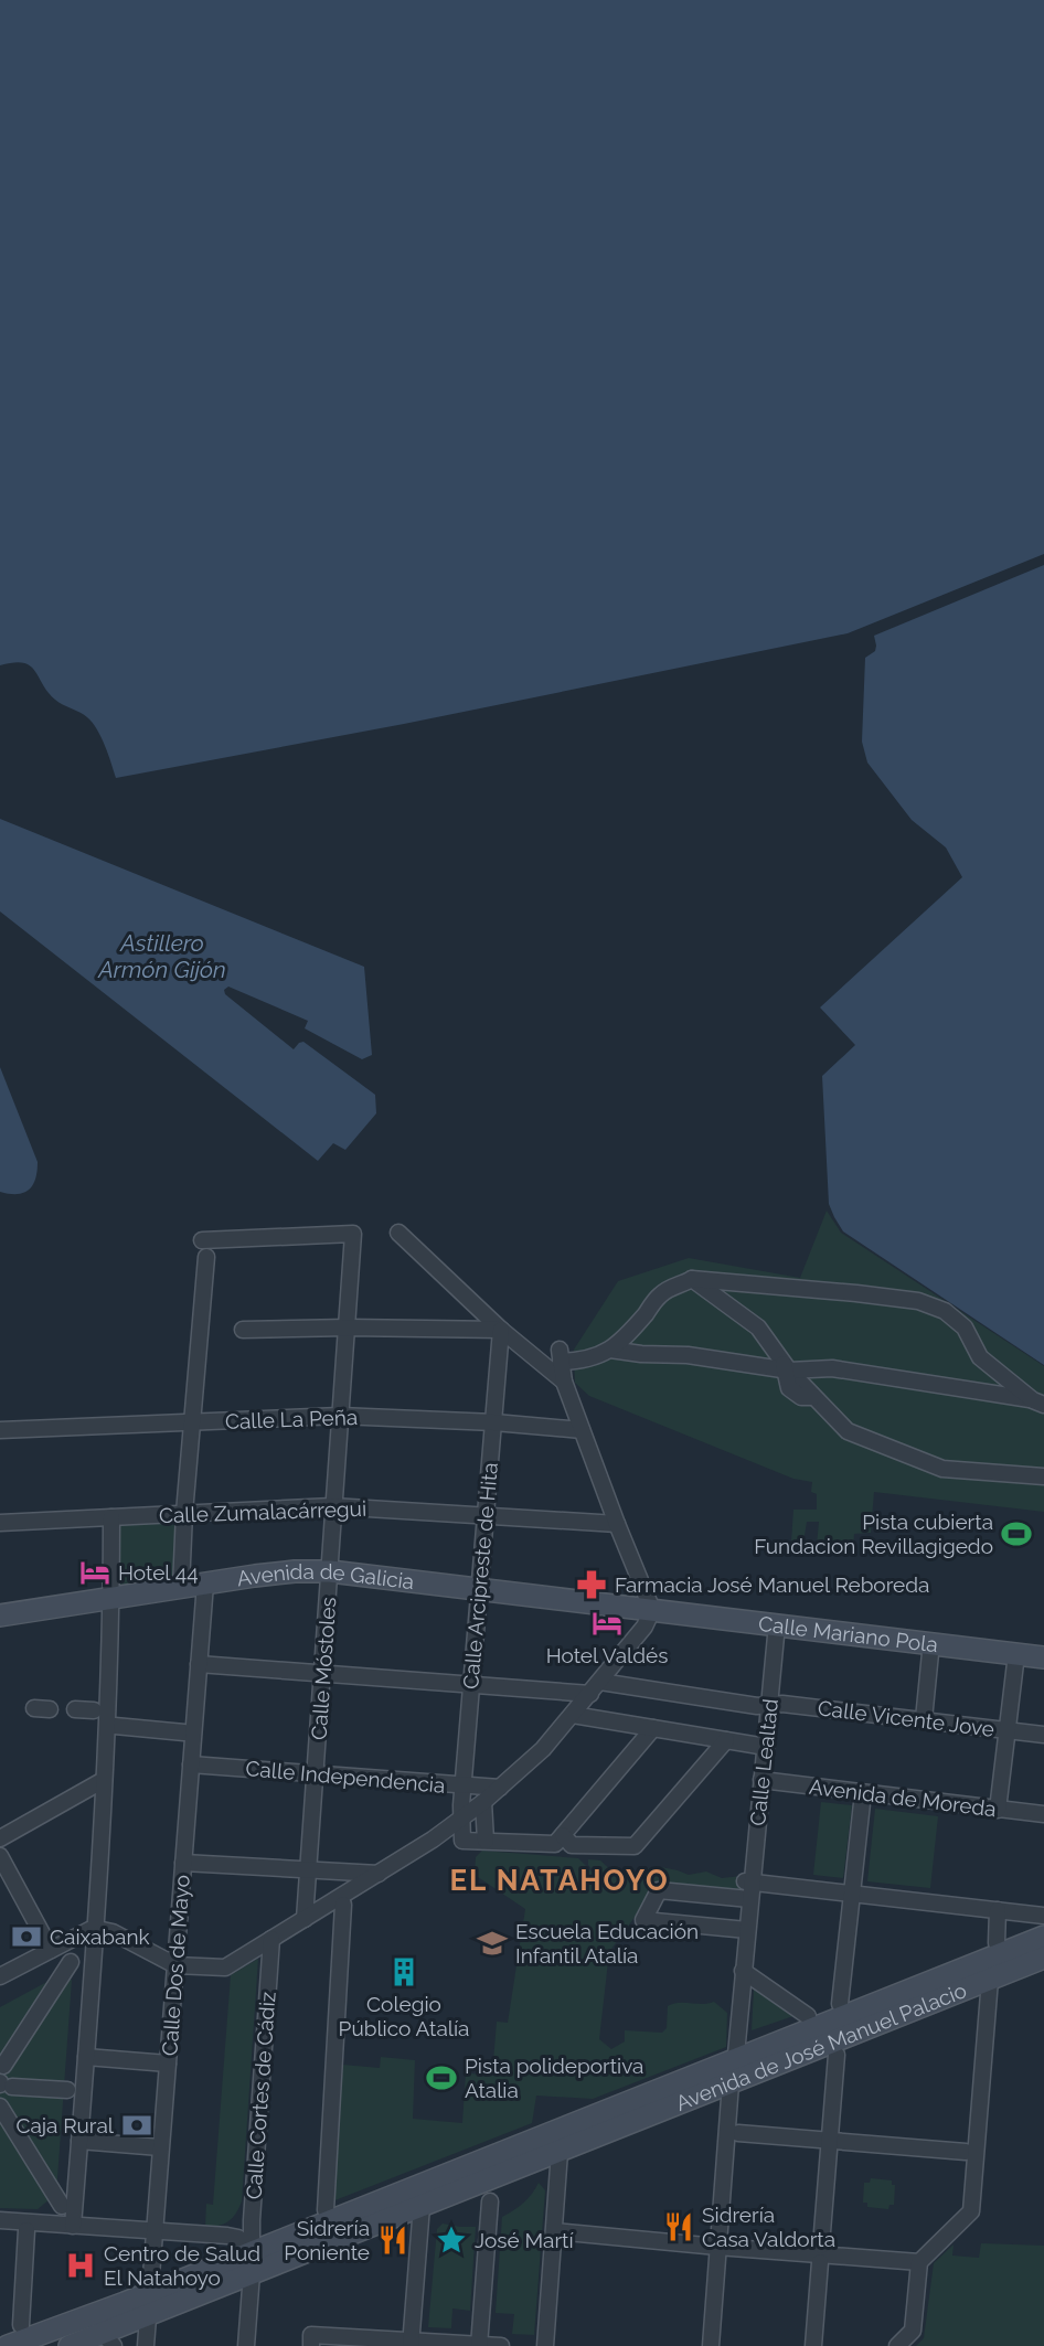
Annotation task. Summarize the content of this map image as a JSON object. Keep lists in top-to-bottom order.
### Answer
{
  "streets": {
    "main road": ["Avenida de Galicia", "Calle Mariano Pola", "Avenida de José Manuel Palacio"],
    "street": [
      "Calle La Peña",
      "Calle Zumalacárregui",
      "Calle Arcipreste de Hita",
      "Calle Móstoles",
      "Calle Vicente Jove",
      "Calle Lealtad",
      "Calle Independencia",
      "Avenida de Moreda",
      "Calle Dos de Mayo",
      "Calle Cortes de Cádiz"
    ]
  },
  "crossings": [
    ["Calle La Peña", "Calle Arcipreste de Hita"],
    ["Calle La Peña", "Calle Móstoles"],
    ["Calle Zumalacárregui", "Calle Arcipreste de Hita"],
    ["Calle Zumalacárregui", "Calle Móstoles"],
    ["Calle Arcipreste de Hita", "Avenida de Galicia"],
    ["Calle Arcipreste de Hita", "Calle Vicente Jove"],
    ["Calle Arcipreste de Hita", "Calle Independencia"],
    ["Avenida de Galicia", "Calle Mariano Pola"],
    ["Avenida de Galicia", "Calle Móstoles"],
    ["Avenida de Galicia", "Calle Dos de Mayo"],
    ["Calle Mariano Pola", "Calle Lealtad"],
    ["Calle Móstoles", "Calle Vicente Jove"],
    ["Calle Móstoles", "Calle Independencia"],
    ["Calle Vicente Jove", "Calle Lealtad"],
    ["Calle Vicente Jove", "Calle Dos de Mayo"],
    ["Calle Lealtad", "Avenida de Moreda"],
    ["Calle Lealtad", "Avenida de José Manuel Palacio"],
    ["Calle Independencia", "Calle Dos de Mayo"],
    ["Calle Dos de Mayo", "Avenida de José Manuel Palacio"],
    ["Avenida de José Manuel Palacio", "Calle Cortes de Cádiz"]
  ],
  "districts": ["EL NATAHOYO"],
  "water": ["Astillero Armón Gijón"],
  "places": {
    "sports": ["Pista cubierta Fundacion Revillagigedo", "Pista polideportiva Atalia"],
    "hotel": ["Hotel 44", "Hotel Valdés"],
    "pharmacy": ["Farmacia José Manuel Reboreda"],
    "bank": ["Caixabank", "Caja Rural"],
    "school or university": ["Escuela Educación Infantil Atalía"],
    "building": ["Colegio Público Atalía"],
    "restaurant": ["Sidrería Casa Valdorta", "Sidrería Poniente"],
    "place": ["José Martí"],
    "hospital": ["Centro de Salud El Natahoyo"]
  }
}
